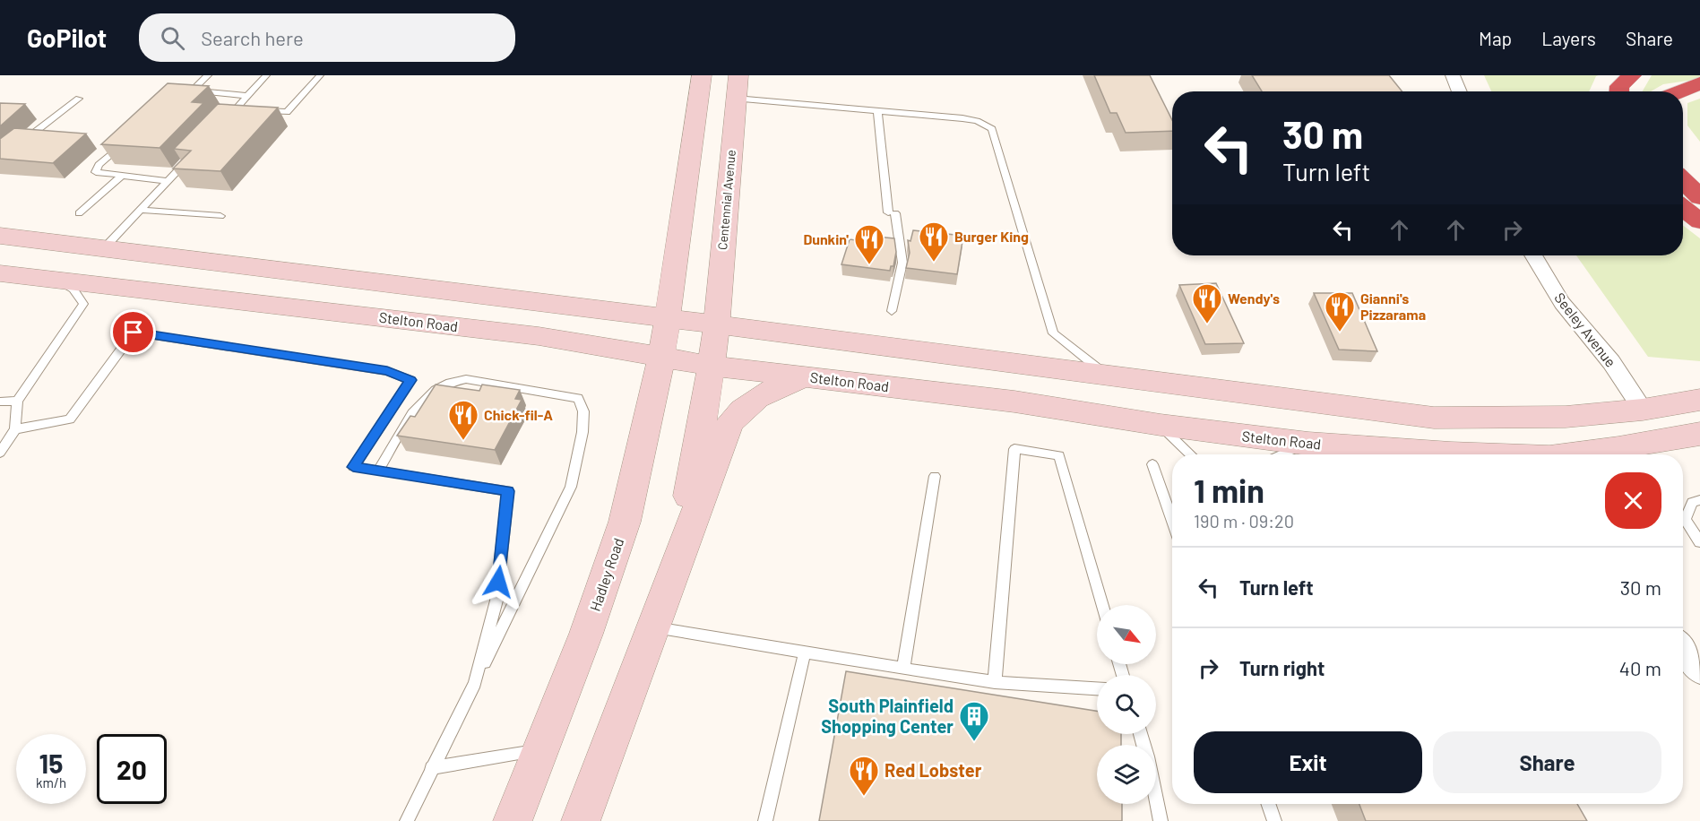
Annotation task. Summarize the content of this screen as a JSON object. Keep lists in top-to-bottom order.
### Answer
{
  "streets": {
    "main road": ["Centennial Avenue", "Stelton Road", "Hadley Road"],
    "street": ["Seeley Avenue"]
  },
  "crossings": [
    ["Stelton Road", "Hadley Road"]
  ],
  "places": {
    "restaurant": [
      "Burger King",
      "Dunkin'",
      "Wendy's",
      "Gianni's Pizzarama",
      "Chick-fil-A",
      "Red Lobster"
    ],
    "building": ["South Plainfield Shopping Center"]
  },
  "north": "bottom right",
  "page": {
    "header": "GoPilot",
    "search": "Search here",
    "nav": ["Map", "Layers", "Share"],
    "turn": ["30 m", "Turn left"],
    "heading": ["1 min", "190 m · 09:20"],
    "list": [
      {
        "name": "Turn left",
        "value": "30 m"
      },
      {
        "name": "Turn right",
        "value": "40 m"
      }
    ],
    "buttons": ["Exit", "Share"],
    "speed": "15 km/h",
    "limit": "20"
  }
}
